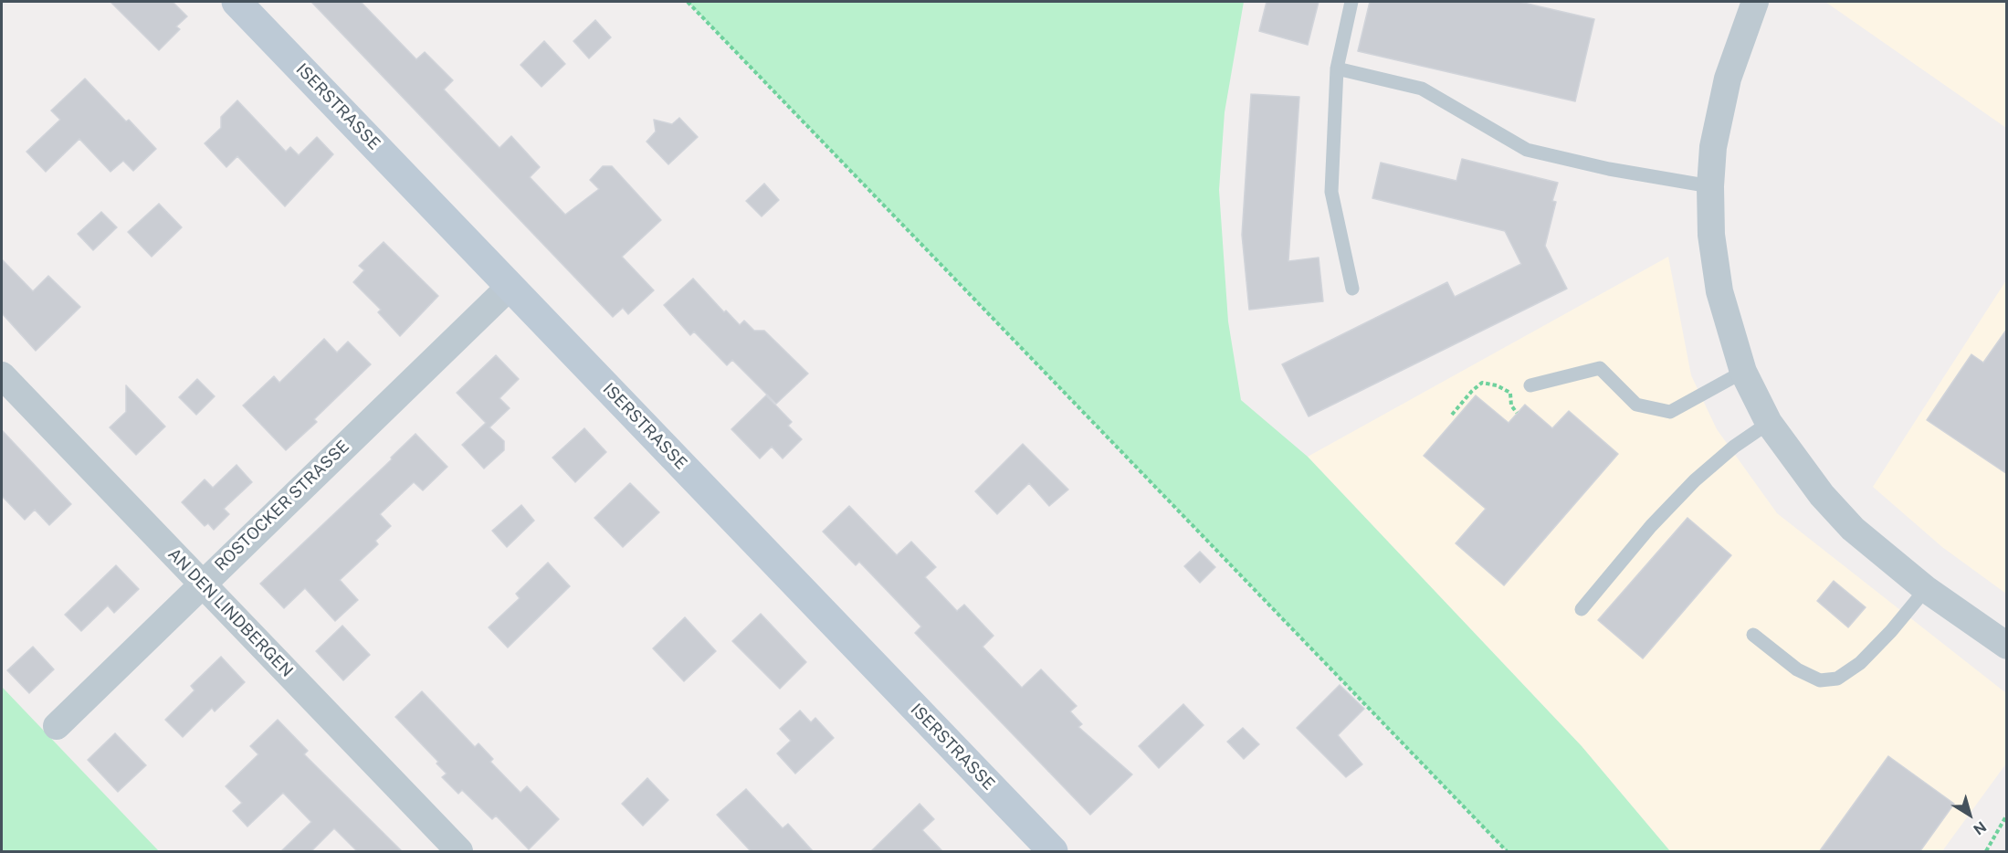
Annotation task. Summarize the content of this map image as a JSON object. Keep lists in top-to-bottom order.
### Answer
{
  "streets": {
    "street": ["ISERSTRASSE", "ROSTOCKER STRASSE", "AN DEN LINDBERGEN"]
  },
  "crossings": [
    ["ISERSTRASSE", "ROSTOCKER STRASSE"],
    ["ROSTOCKER STRASSE", "AN DEN LINDBERGEN"]
  ],
  "north": "bottom right"
}
